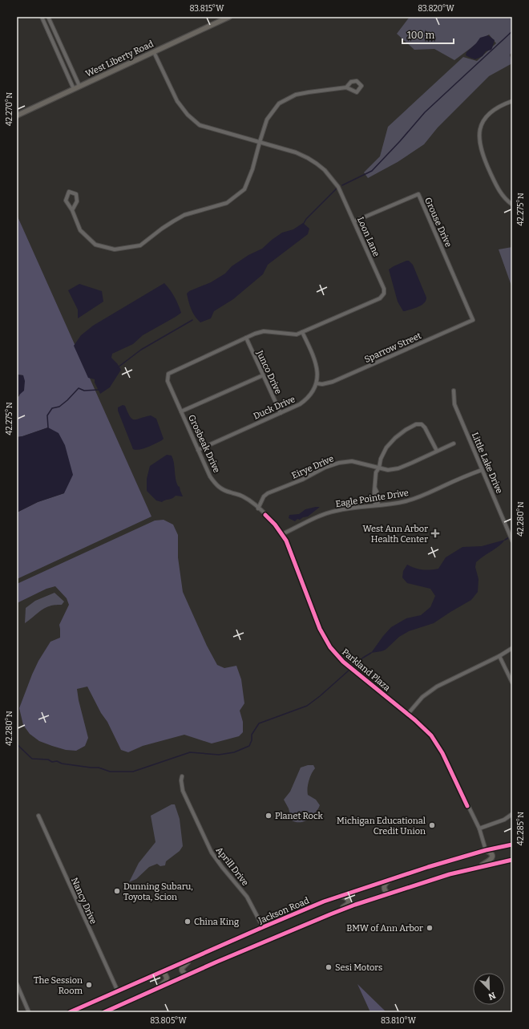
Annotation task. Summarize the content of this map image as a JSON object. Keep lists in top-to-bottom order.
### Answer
{
  "streets": {
    "main road": ["West Liberty Road", "Jackson Road"],
    "street": [
      "Grouse Drive",
      "Loon Lane",
      "Sparrow Street",
      "Junco Drive",
      "Duck Drive",
      "Grosbeak Drive",
      "Little Lake Drive",
      "Eirye Drive",
      "Eagle Pointe Drive",
      "Parkland Plaza",
      "Aprill Drive",
      "Nancy Drive"
    ]
  },
  "crossings": [
    ["West Liberty Road", "Loon Lane"],
    ["Grouse Drive", "Loon Lane"],
    ["Grouse Drive", "Sparrow Street"],
    ["Loon Lane", "Junco Drive"],
    ["Loon Lane", "Grosbeak Drive"],
    ["Sparrow Street", "Duck Drive"],
    ["Junco Drive", "Duck Drive"],
    ["Duck Drive", "Grosbeak Drive"],
    ["Grosbeak Drive", "Eirye Drive"],
    ["Grosbeak Drive", "Parkland Plaza"],
    ["Little Lake Drive", "Eagle Pointe Drive"],
    ["Eirye Drive", "Parkland Plaza"],
    ["Eagle Pointe Drive", "Parkland Plaza"],
    ["Parkland Plaza", "Jackson Road"],
    ["Aprill Drive", "Jackson Road"],
    ["Nancy Drive", "Jackson Road"]
  ],
  "places": {
    "health": ["West Ann Arbor Health Center"],
    "other": [
      "Planet Rock",
      "Michigan Educational Credit Union",
      "Dunning Subaru, Toyota, Scion",
      "China King",
      "BMW of Ann Arbor",
      "Sesi Motors",
      "The Session Room"
    ]
  },
  "scale_bar": "100 m",
  "north": "bottom right",
  "coordinates": [
    "83.815°W",
    "83.820°W",
    "42.270°N",
    "42.275°N",
    "42.280°N",
    "42.285°N",
    "83.805°W",
    "83.810°W"
  ]
}
